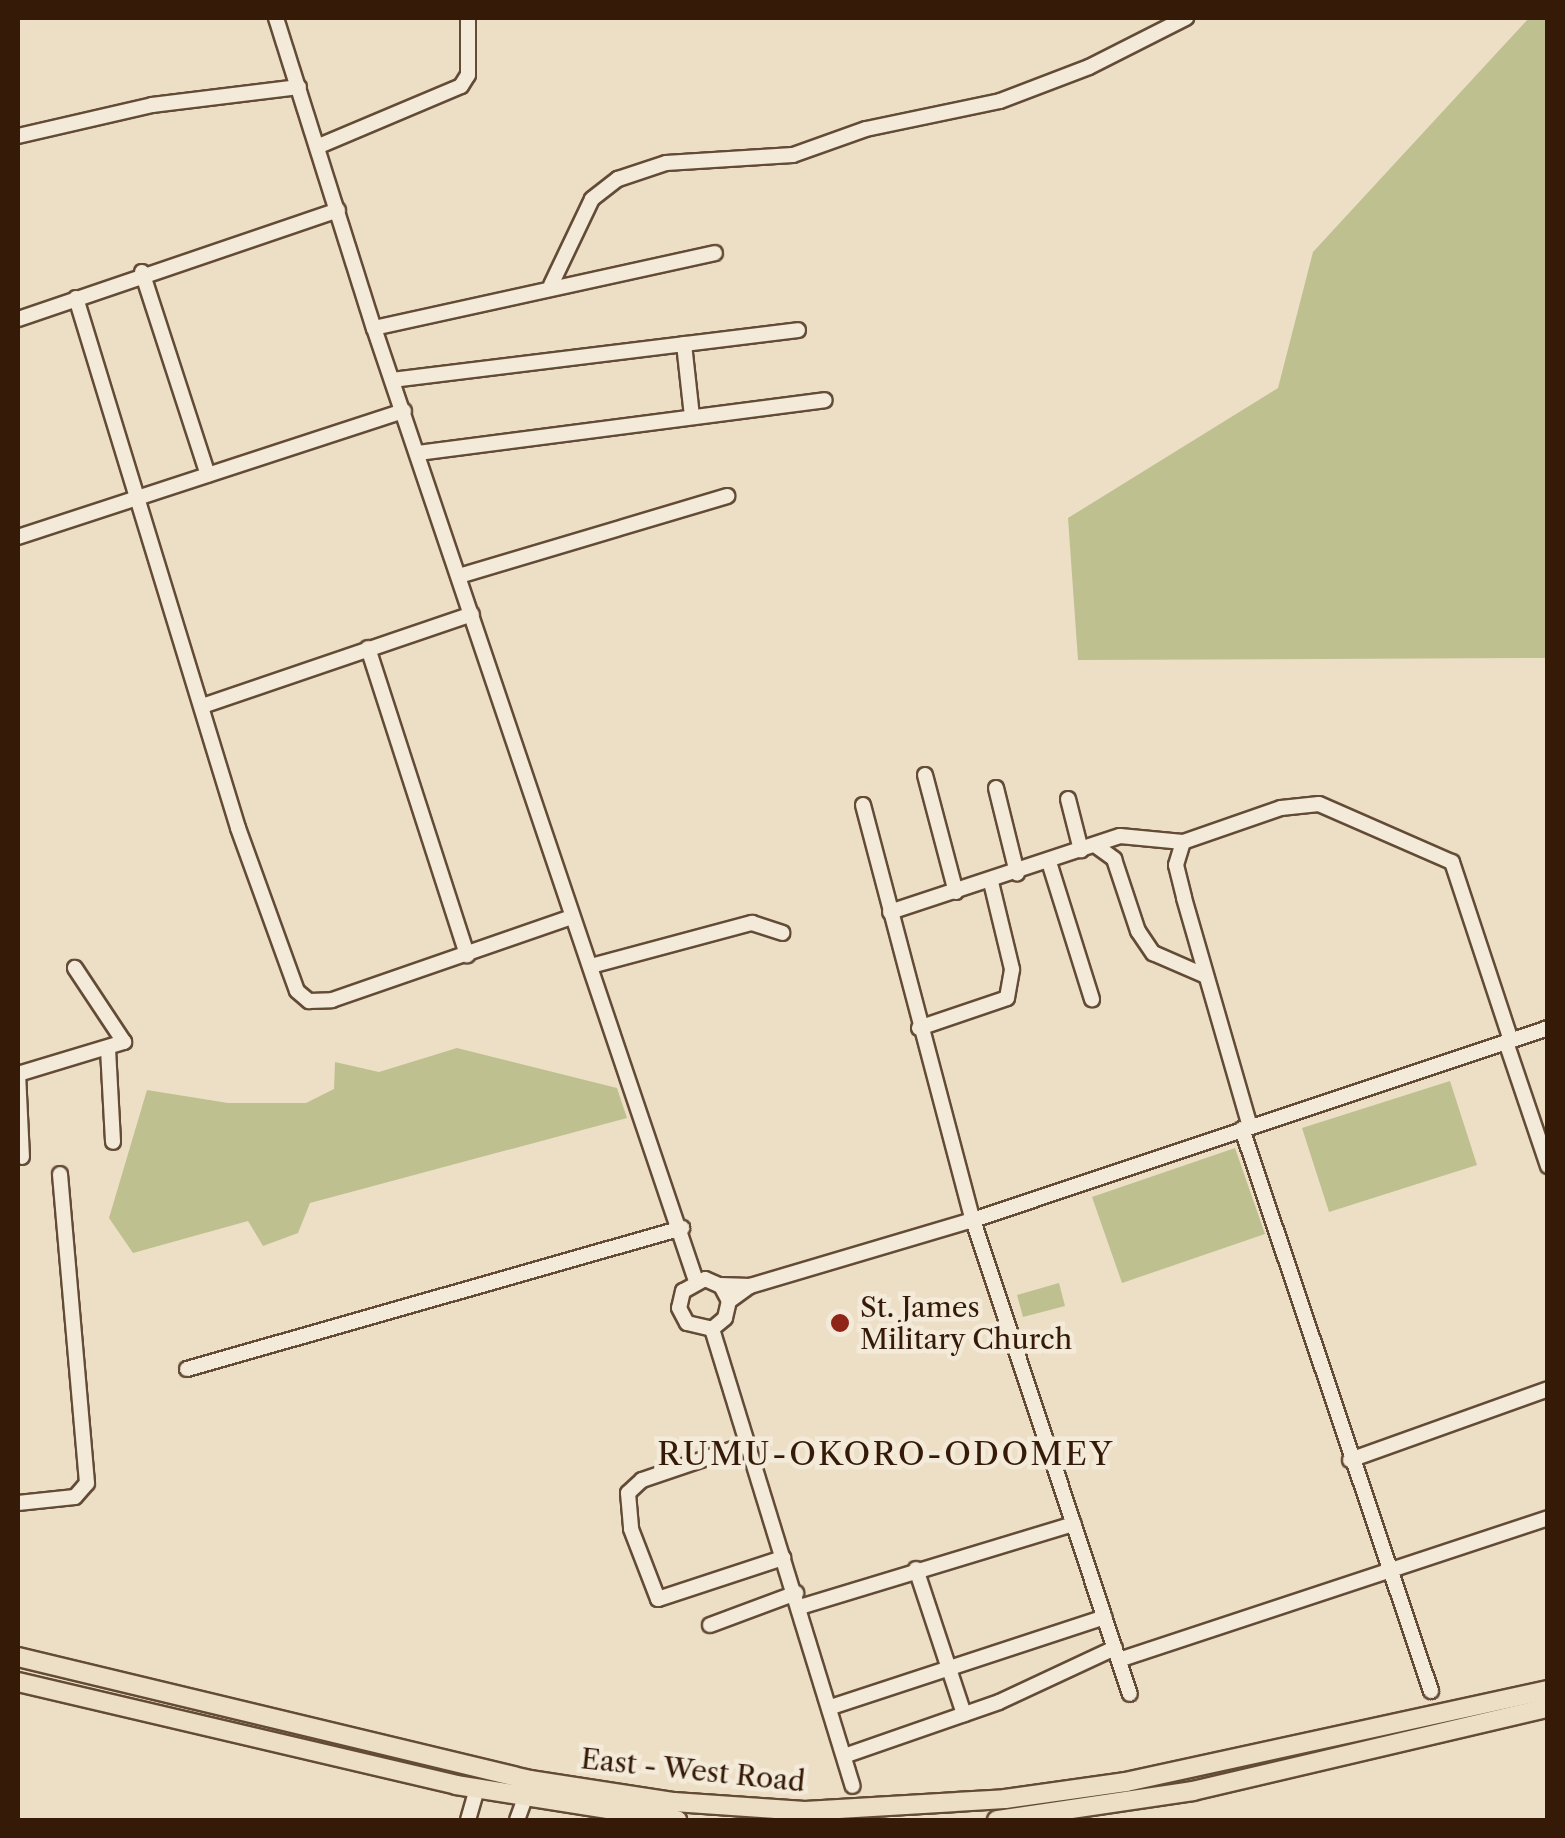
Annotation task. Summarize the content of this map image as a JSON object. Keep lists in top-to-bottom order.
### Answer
{
  "streets": {
    "main road": ["East - West Road"]
  },
  "districts": ["RUMU-OKORO-ODOMEY"],
  "places": ["St. James Military Church"]
}
